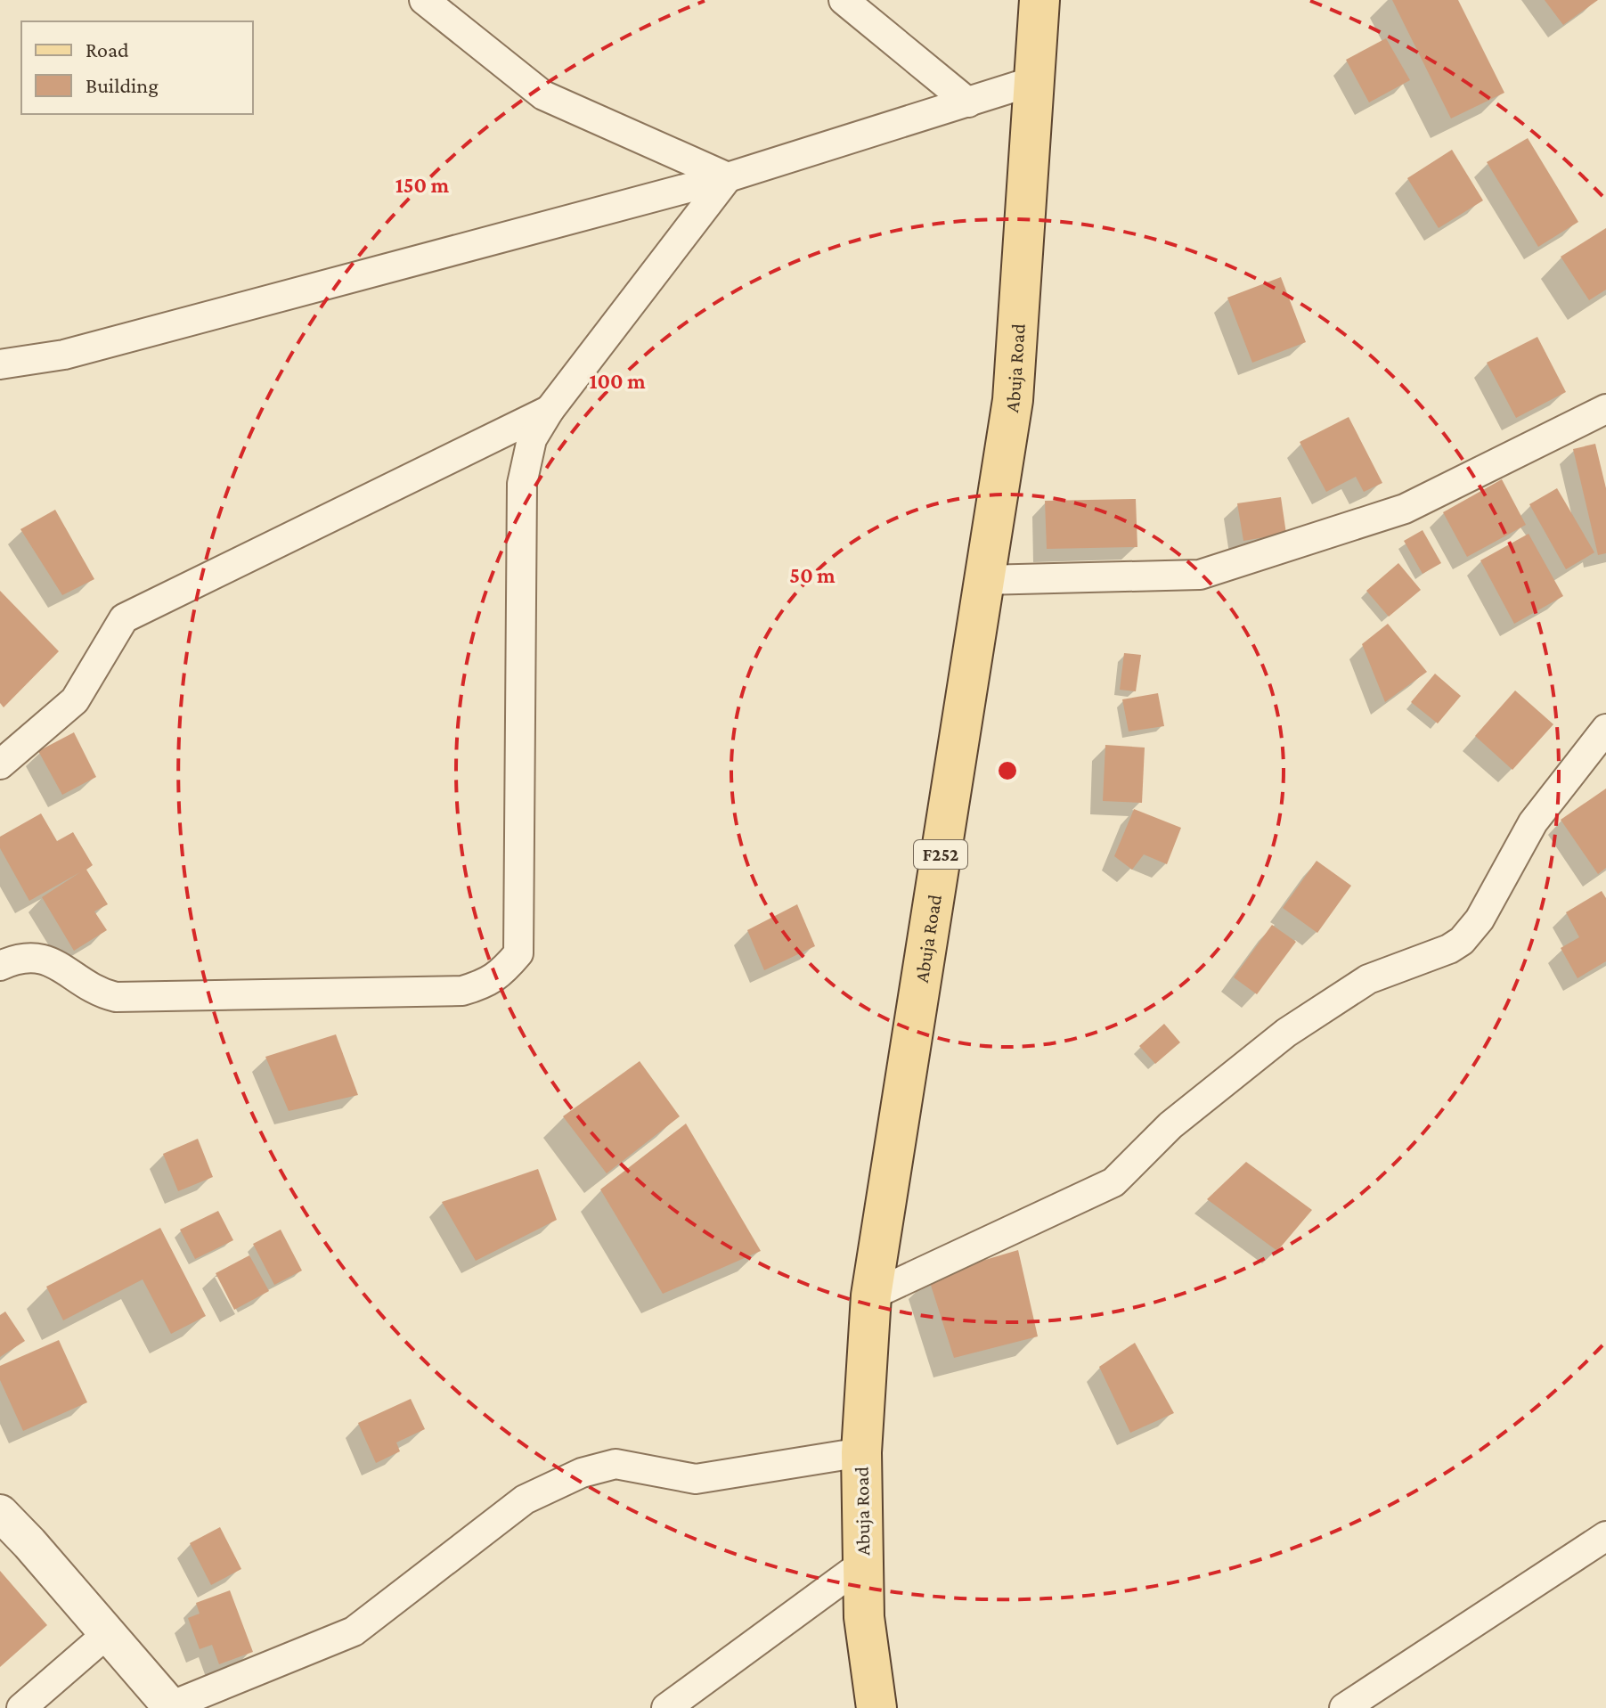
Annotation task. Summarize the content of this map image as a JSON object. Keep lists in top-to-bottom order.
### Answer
{
  "streets": {
    "main road": ["Abuja Road", "F252"]
  },
  "legend": ["Road", "Building"],
  "rings": ["150 m", "100 m", "50 m"]
}
